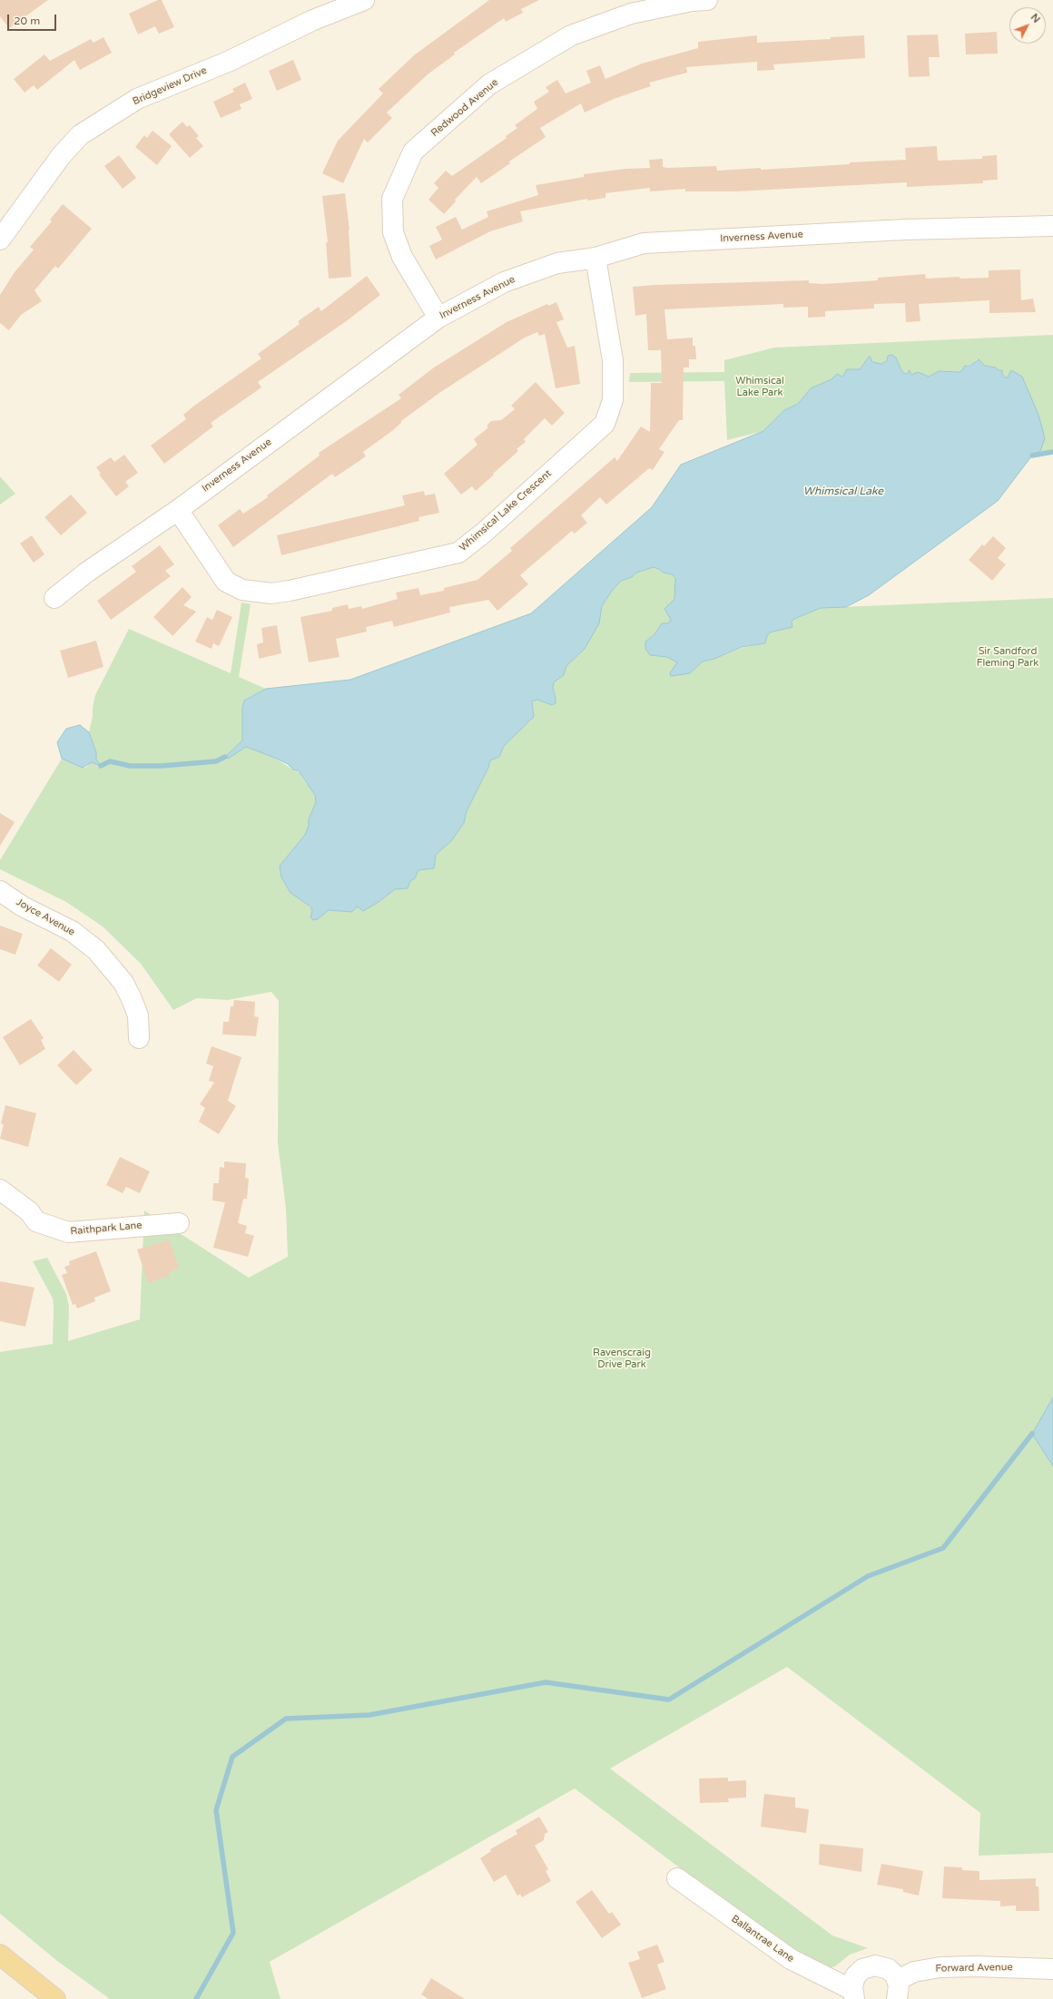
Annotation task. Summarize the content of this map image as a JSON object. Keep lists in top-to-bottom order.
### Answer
{
  "streets": {
    "street": [
      "Bridgeview Drive",
      "Redwood Avenue",
      "Inverness Avenue",
      "Whimsical Lake Crescent",
      "Joyce Avenue",
      "Raithpark Lane",
      "Ballantrae Lane",
      "Forward Avenue"
    ]
  },
  "crossings": [
    ["Redwood Avenue", "Inverness Avenue"],
    ["Inverness Avenue", "Whimsical Lake Crescent"],
    ["Ballantrae Lane", "Forward Avenue"]
  ],
  "water": ["Whimsical Lake"],
  "parks": ["Whimsical Lake Park", "Sir Sandford Fleming Park", "Ravenscraig Drive Park"],
  "scale_bar": "20 m",
  "north": "top right"
}
